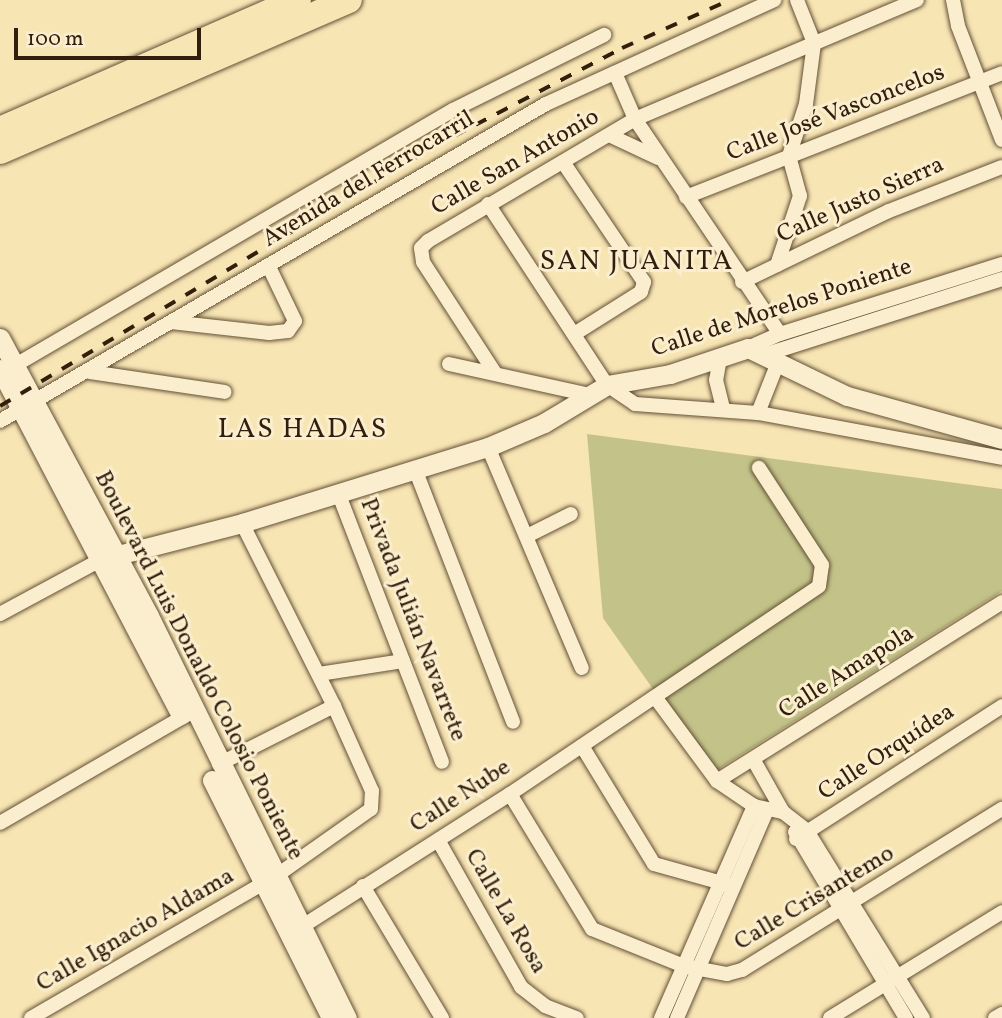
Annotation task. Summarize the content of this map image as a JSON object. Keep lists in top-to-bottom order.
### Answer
{
  "streets": {
    "main road": ["Calle de Morelos Poniente", "Boulevard Luis Donaldo Colosio Poniente"],
    "street": [
      "Calle José Vasconcelos",
      "Calle San Antonio",
      "Avenida del Ferrocarril",
      "Calle Justo Sierra",
      "Privada Julián Navarrete",
      "Calle Amapola",
      "Calle Orquídea",
      "Calle Nube",
      "Calle Crisantemo",
      "Calle La Rosa",
      "Calle Ignacio Aldama"
    ]
  },
  "crossings": [
    ["Avenida del Ferrocarril", "Boulevard Luis Donaldo Colosio Poniente"],
    ["Calle de Morelos Poniente", "Privada Julián Navarrete"],
    ["Calle de Morelos Poniente", "Boulevard Luis Donaldo Colosio Poniente"],
    ["Boulevard Luis Donaldo Colosio Poniente", "Calle Nube"],
    ["Boulevard Luis Donaldo Colosio Poniente", "Calle Ignacio Aldama"],
    ["Calle Nube", "Calle Crisantemo"],
    ["Calle Nube", "Calle La Rosa"]
  ],
  "districts": ["SAN JUANITA", "LAS HADAS"],
  "scale_bar": "100 m"
}
